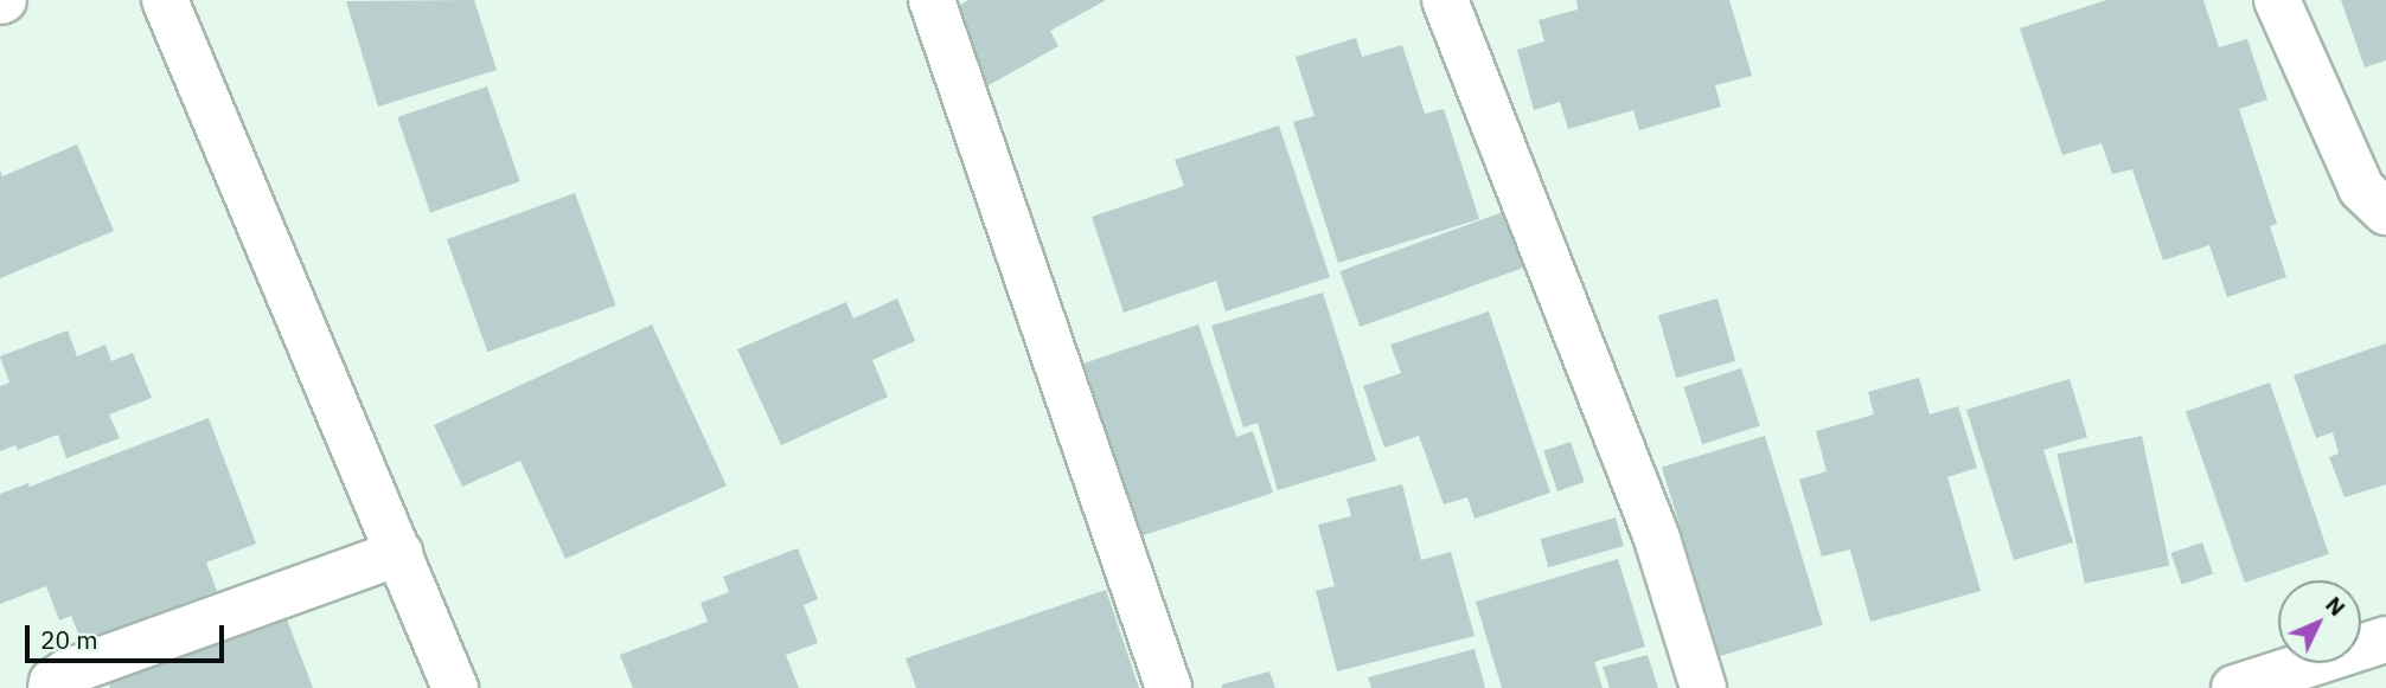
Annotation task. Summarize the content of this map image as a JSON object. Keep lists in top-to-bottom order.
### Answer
{
  "scale_bar": "20 m",
  "north": "top right"
}
